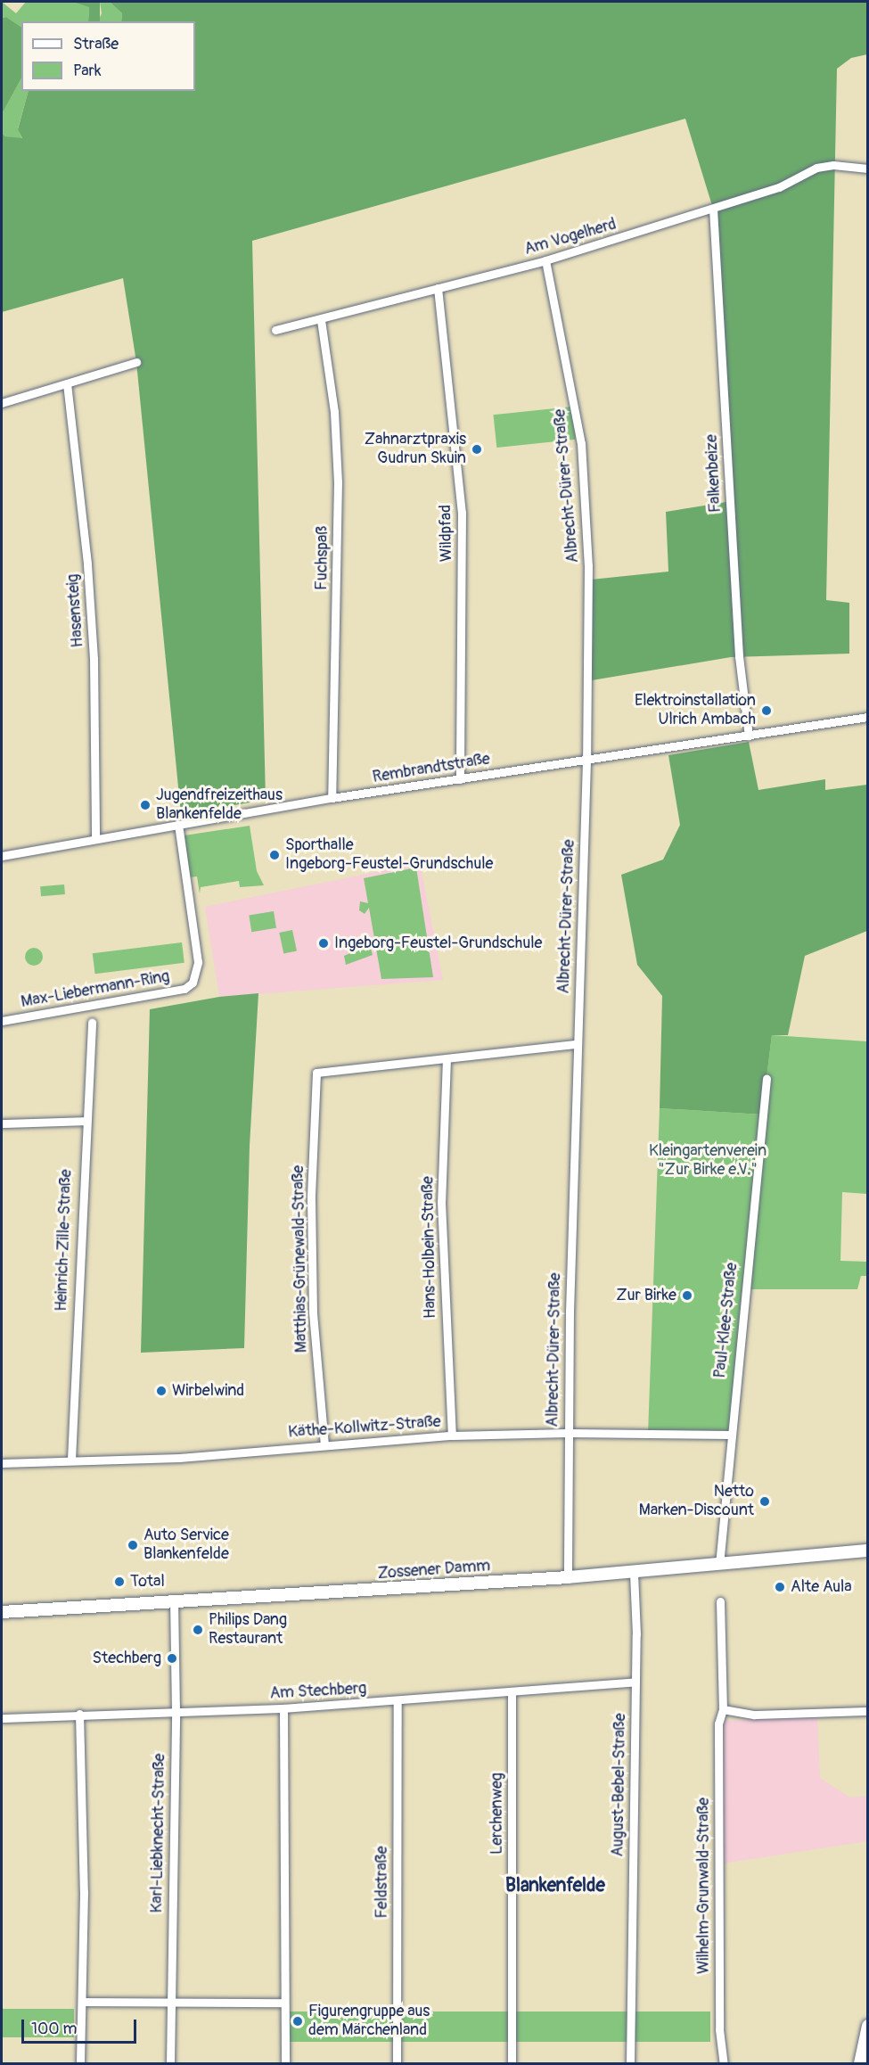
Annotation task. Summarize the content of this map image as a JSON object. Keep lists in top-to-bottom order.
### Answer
{
  "streets": {
    "main road": ["Zossener Damm"],
    "street": [
      "Am Vogelherd",
      "Falkenbeize",
      "Albrecht-Dürer-Straße",
      "Wildpfad",
      "Fuchspaß",
      "Hasensteig",
      "Rembrandtstraße",
      "Max-Liebermann-Ring",
      "Heinrich-Zille-Straße",
      "Hans-Holbein-Straße",
      "Matthias-Grünewald-Straße",
      "Paul-Klee-Straße",
      "Käthe-Kollwitz-Straße",
      "Am Stechberg",
      "August-Bebel-Straße",
      "Lerchenweg",
      "Karl-Liebknecht-Straße",
      "Feldstraße",
      "Wilhelm-Grunwald-Straße"
    ]
  },
  "crossings": [
    ["Am Vogelherd", "Falkenbeize"],
    ["Am Vogelherd", "Albrecht-Dürer-Straße"],
    ["Am Vogelherd", "Wildpfad"],
    ["Am Vogelherd", "Fuchspaß"],
    ["Falkenbeize", "Rembrandtstraße"],
    ["Albrecht-Dürer-Straße", "Rembrandtstraße"],
    ["Albrecht-Dürer-Straße", "Käthe-Kollwitz-Straße"],
    ["Albrecht-Dürer-Straße", "Zossener Damm"],
    ["Wildpfad", "Rembrandtstraße"],
    ["Fuchspaß", "Rembrandtstraße"],
    ["Hasensteig", "Rembrandtstraße"],
    ["Rembrandtstraße", "Max-Liebermann-Ring"],
    ["Heinrich-Zille-Straße", "Käthe-Kollwitz-Straße"],
    ["Hans-Holbein-Straße", "Matthias-Grünewald-Straße"],
    ["Hans-Holbein-Straße", "Käthe-Kollwitz-Straße"],
    ["Matthias-Grünewald-Straße", "Käthe-Kollwitz-Straße"],
    ["Paul-Klee-Straße", "Käthe-Kollwitz-Straße"],
    ["Paul-Klee-Straße", "Zossener Damm"],
    ["Zossener Damm", "August-Bebel-Straße"],
    ["Zossener Damm", "Karl-Liebknecht-Straße"],
    ["Am Stechberg", "August-Bebel-Straße"],
    ["Am Stechberg", "Lerchenweg"],
    ["Am Stechberg", "Karl-Liebknecht-Straße"],
    ["Am Stechberg", "Feldstraße"]
  ],
  "districts": ["Blankenfelde"],
  "parks": ["Kleingartenverein \"Zur Birke e.V.\""],
  "places": [
    "Zahnarztpraxis Gudrun Skuin",
    "Elektroinstallation Ulrich Ambach",
    "Jugendfreizeithaus Blankenfelde",
    "Sporthalle Ingeborg-Feustel-Grundschule",
    "Ingeborg-Feustel-Grundschule",
    "Zur Birke",
    "Wirbelwind",
    "Netto Marken-Discount",
    "Auto Service Blankenfelde",
    "Total",
    "Alte Aula",
    "Philips Dang Restaurant",
    "Stechberg",
    "Figurengruppe aus dem Märchenland"
  ],
  "legend": ["Straße", "Park"],
  "scale_bar": "100 m"
}
